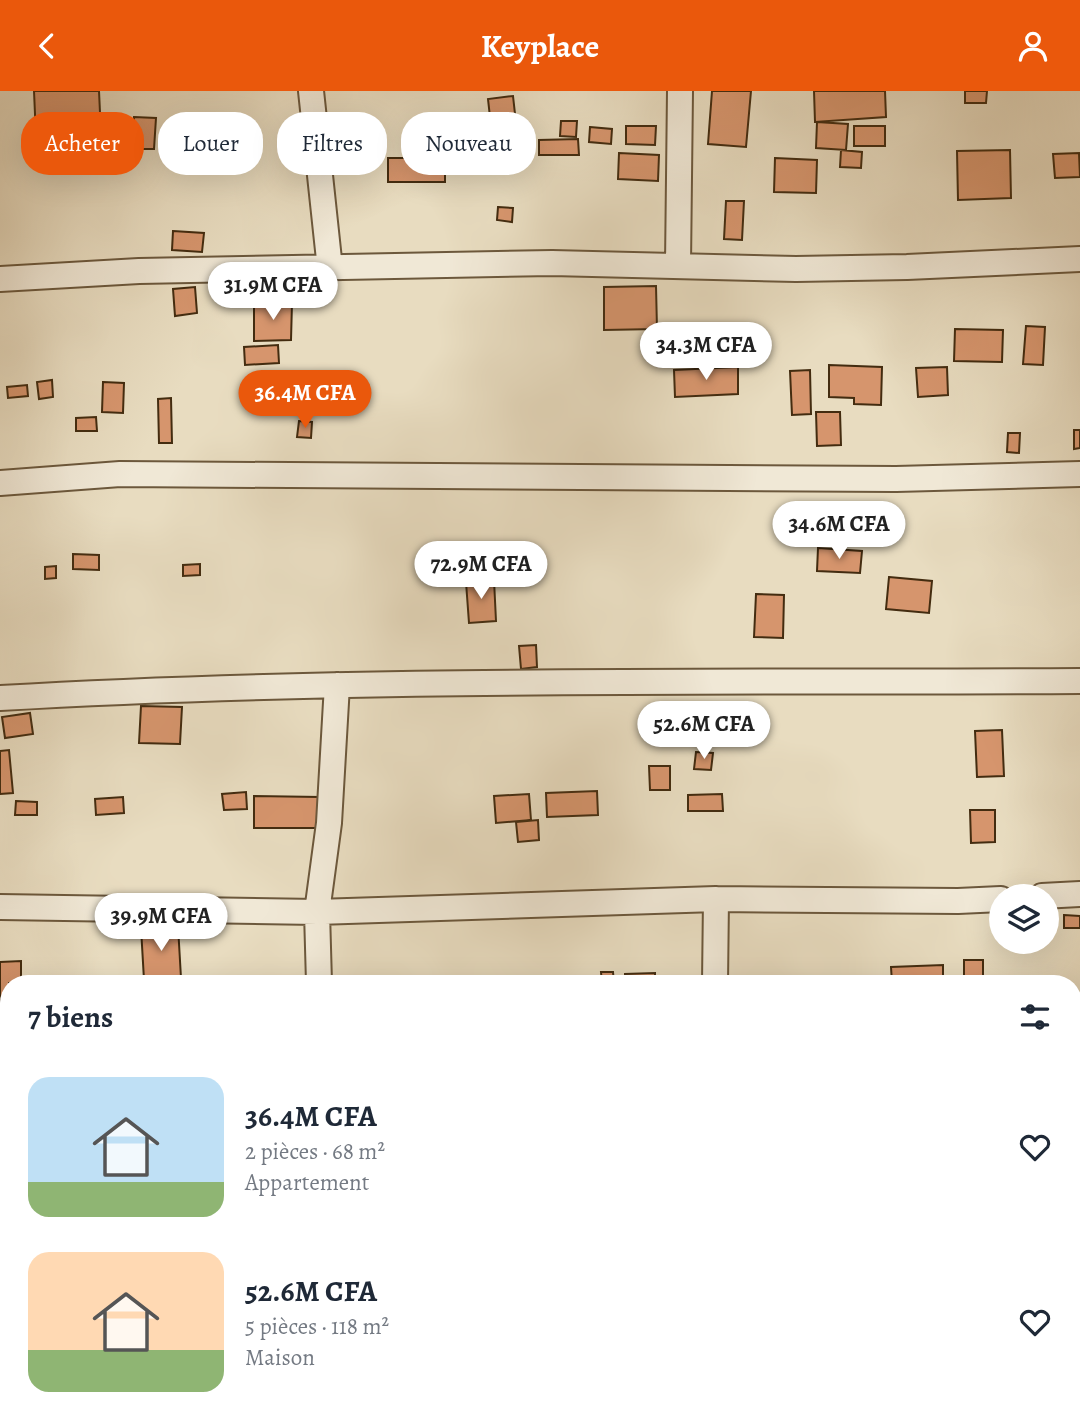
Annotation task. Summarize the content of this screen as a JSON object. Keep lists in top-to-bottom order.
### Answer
{
  "page": {
    "header": "Keyplace",
    "chip": [
      "Acheter",
      "Louer",
      "Filtres",
      "Nouveau"
    ],
    "price": [
      "31.9M CFA",
      "34.3M CFA",
      "36.4M CFA",
      "34.6M CFA",
      "72.9M CFA",
      "52.6M CFA",
      "39.9M CFA"
    ],
    "heading": "7 biens",
    "list": [
      {
        "name": "36.4M CFA",
        "note": "2 pièces · 68 m² · Appartement"
      },
      {
        "name": "52.6M CFA",
        "note": "5 pièces · 118 m² · Maison"
      }
    ]
  }
}
